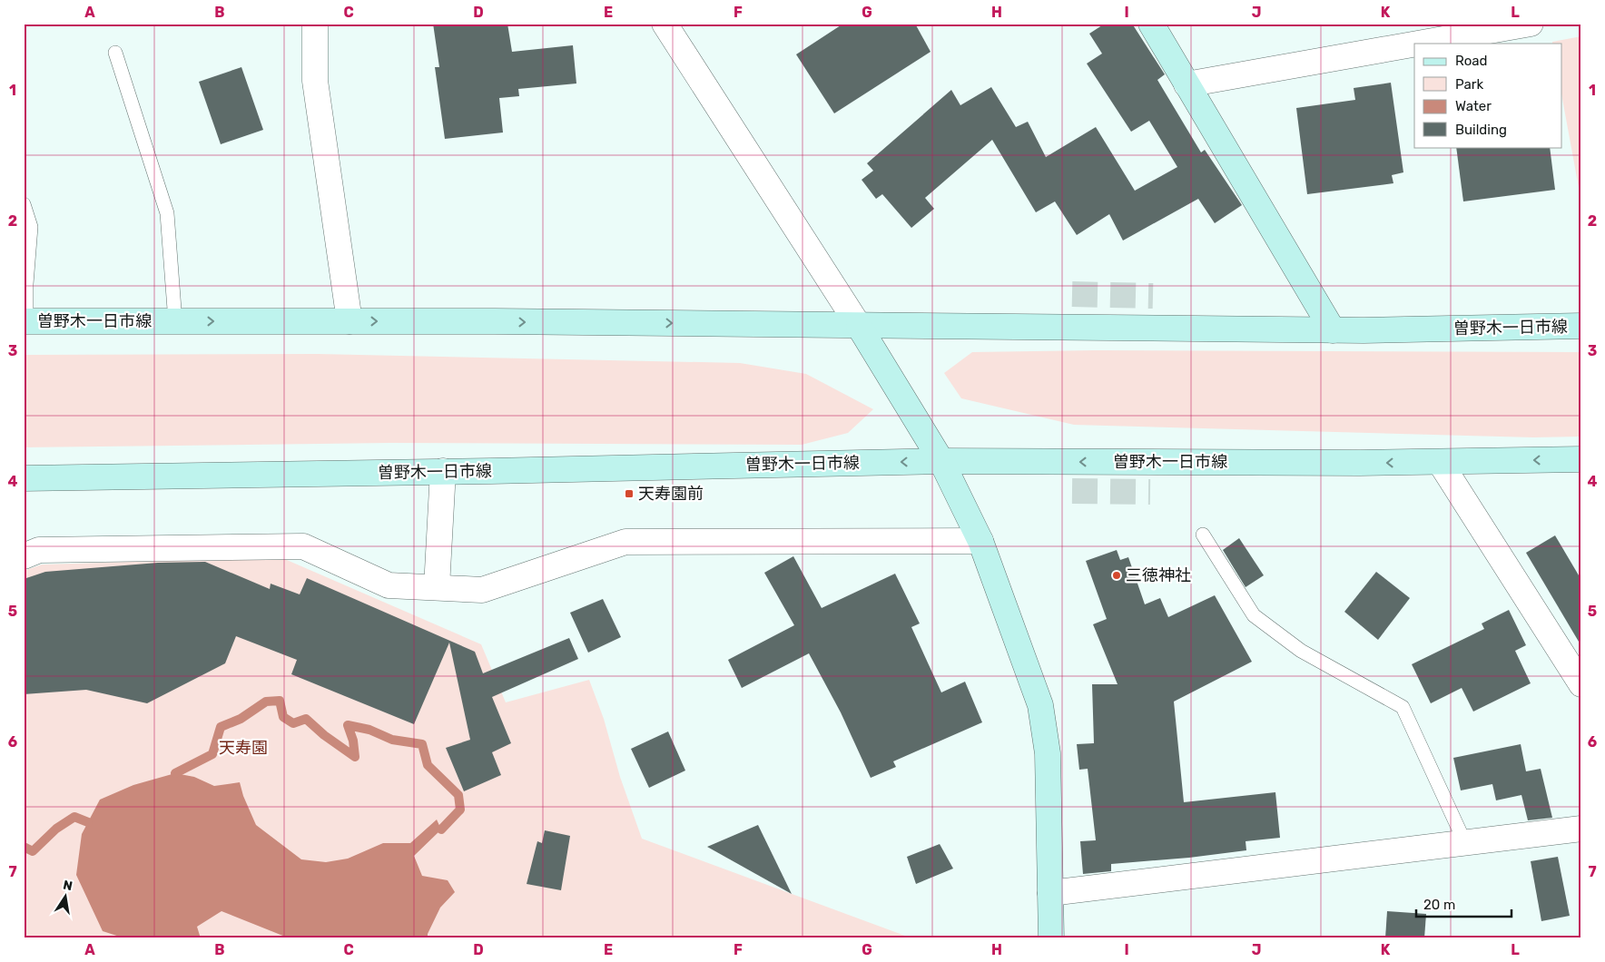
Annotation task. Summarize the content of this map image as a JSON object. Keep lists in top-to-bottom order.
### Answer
{
  "streets": {
    "main road": ["曽野木一日市線"]
  },
  "parks": ["天寿園"],
  "places": {
    "transit": ["天寿園前"],
    "other": ["三徳神社"]
  },
  "legend": [
    "Road",
    "Park",
    "Water",
    "Building"
  ],
  "scale_bar": "20 m",
  "north": "top",
  "grid": {
    "columns": [
      "A",
      "B",
      "C",
      "D",
      "E",
      "F",
      "G",
      "H",
      "I",
      "J",
      "K",
      "L"
    ],
    "rows": [
      "1",
      "2",
      "3",
      "4",
      "5",
      "6",
      "7"
    ]
  }
}
